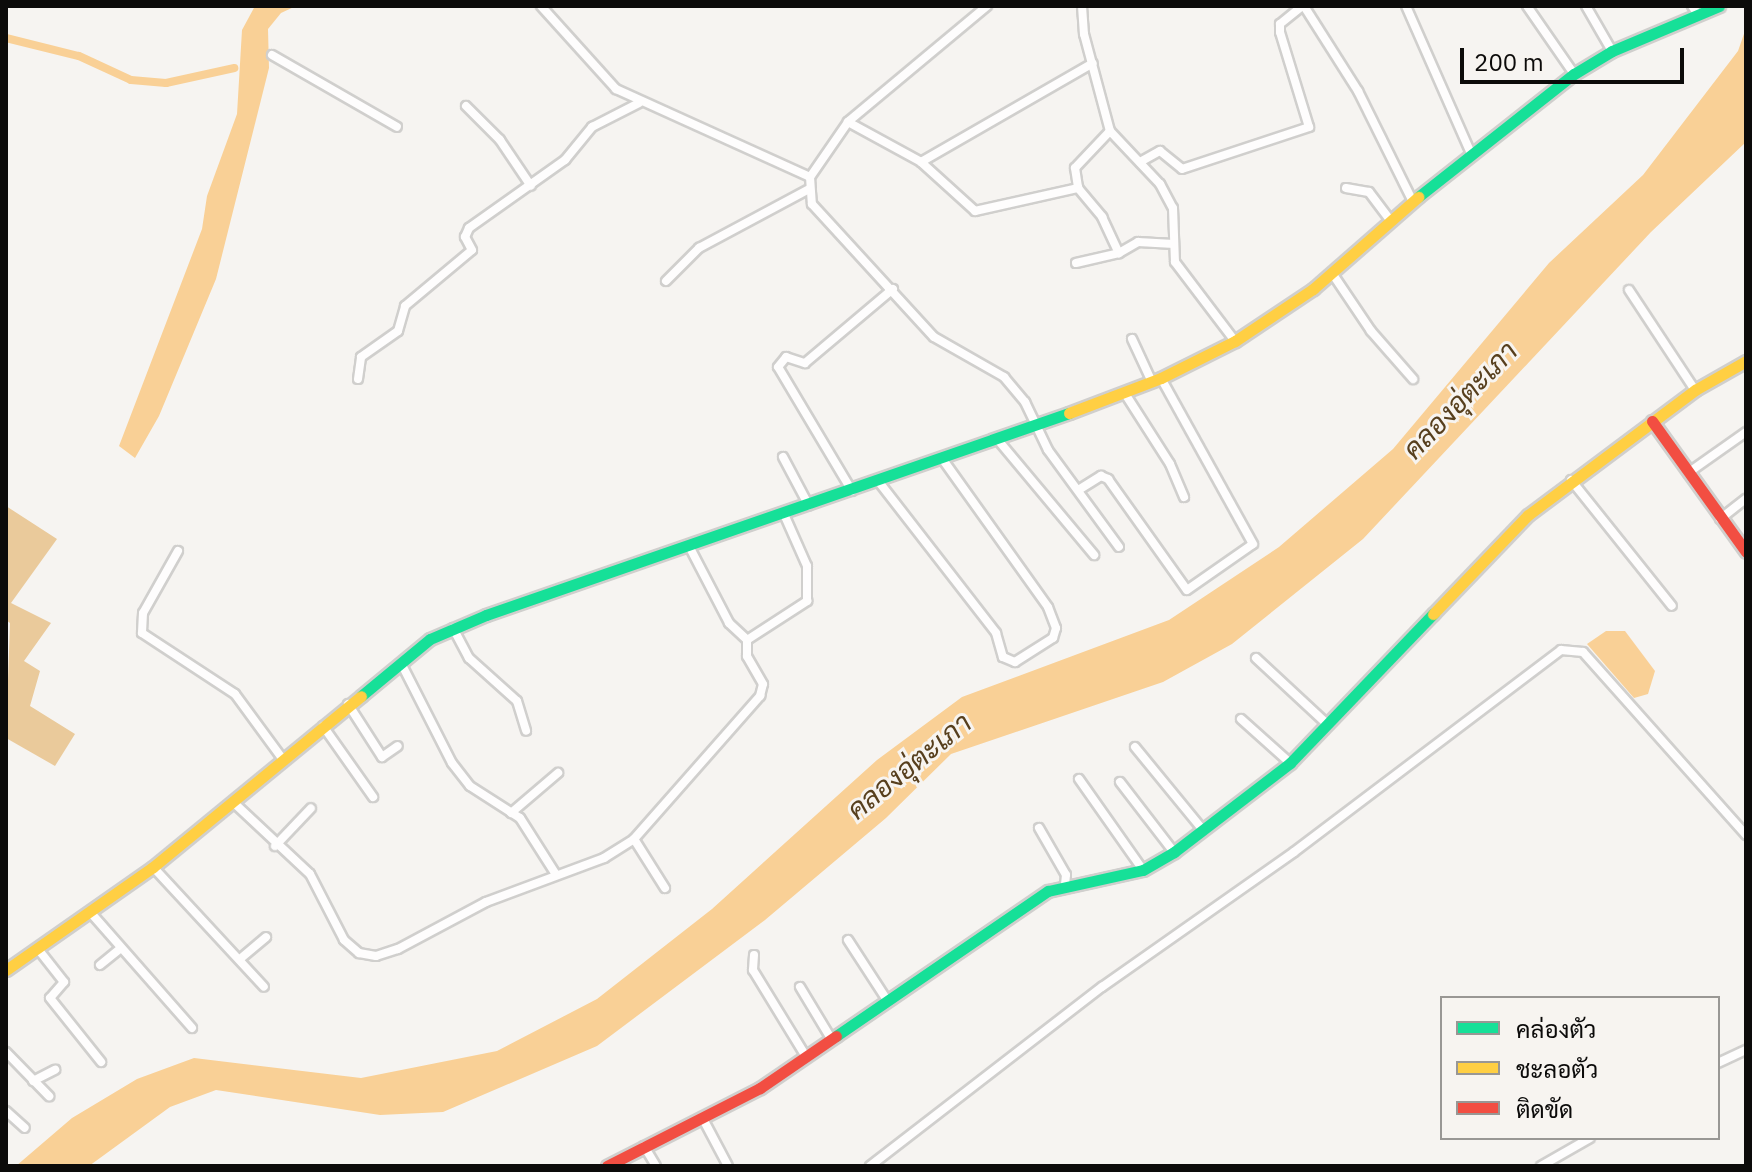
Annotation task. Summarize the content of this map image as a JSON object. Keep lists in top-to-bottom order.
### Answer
{
  "water": ["คลองอุ่ตะเภา"],
  "legend": ["คล่องตัว", "ชะลอตัว", "ติดขัด"],
  "scale_bar": "200 m"
}
